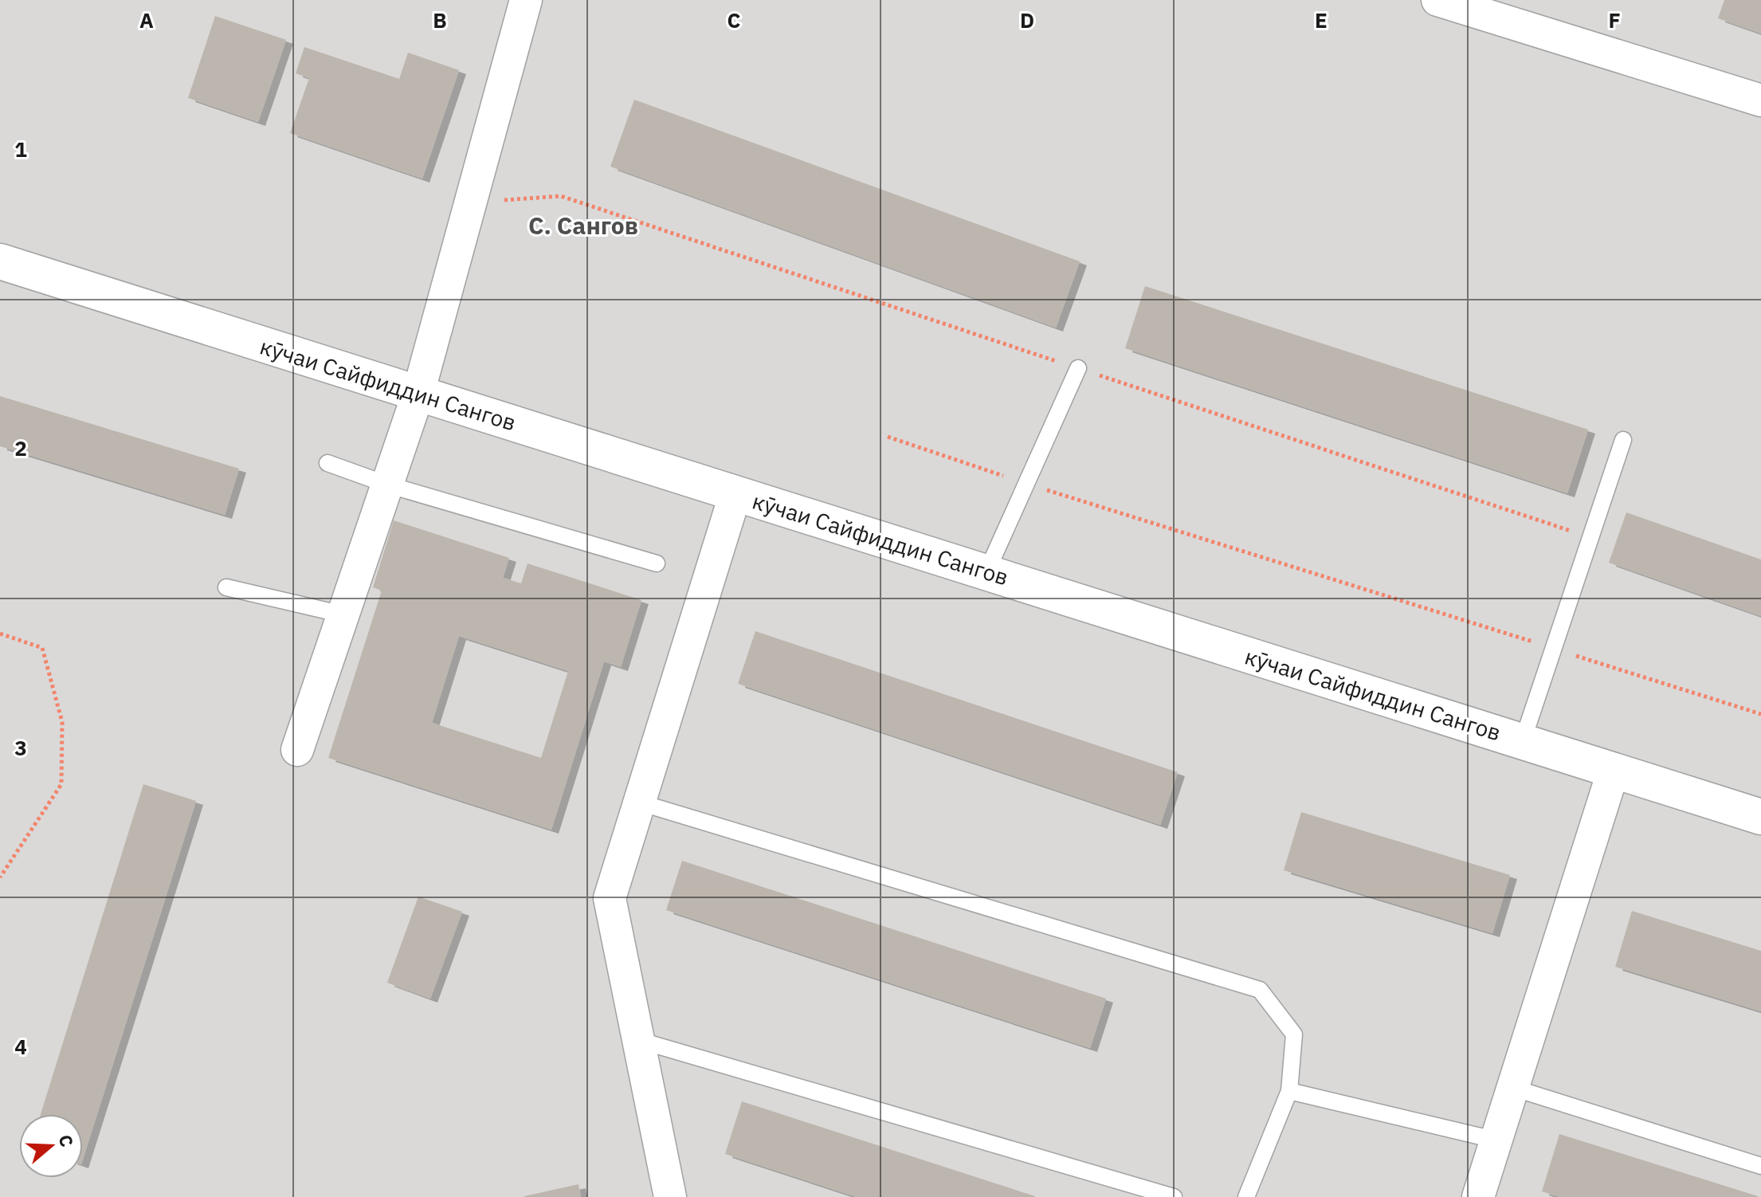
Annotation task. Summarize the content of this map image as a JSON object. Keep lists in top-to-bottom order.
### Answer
{
  "streets": {
    "street": ["кӯчаи Сайфиддин Сангов"]
  },
  "districts": ["С. Сангов"],
  "north": "right",
  "grid": {
    "columns": [
      "A",
      "B",
      "C",
      "D",
      "E",
      "F"
    ],
    "rows": [
      "1",
      "2",
      "3",
      "4"
    ]
  }
}
